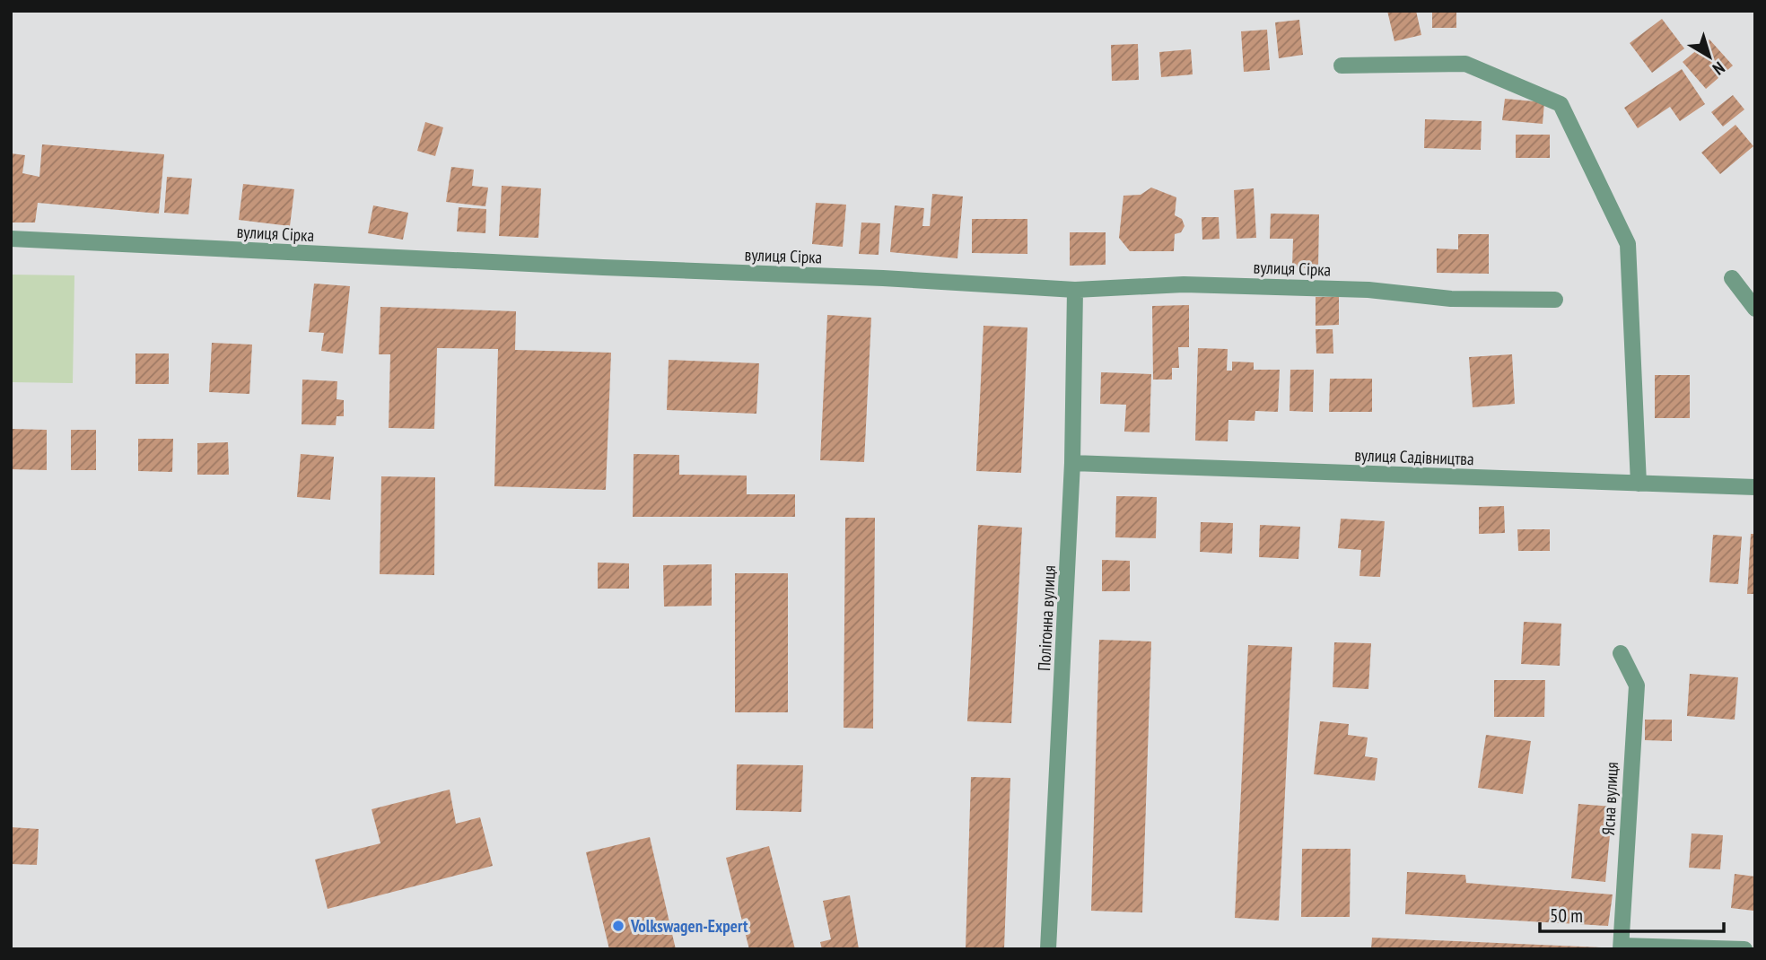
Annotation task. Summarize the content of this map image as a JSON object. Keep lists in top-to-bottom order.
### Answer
{
  "streets": {
    "street": [
      "вулиця Сірка",
      "вулиця Садівництва",
      "Полігонна вулиця",
      "Ясна вулиця"
    ]
  },
  "crossings": [
    ["вулиця Сірка", "Полігонна вулиця"],
    ["вулиця Садівництва", "Полігонна вулиця"]
  ],
  "places": ["Volkswagen-Expert"],
  "scale_bar": "50 m",
  "north": "bottom right"
}
